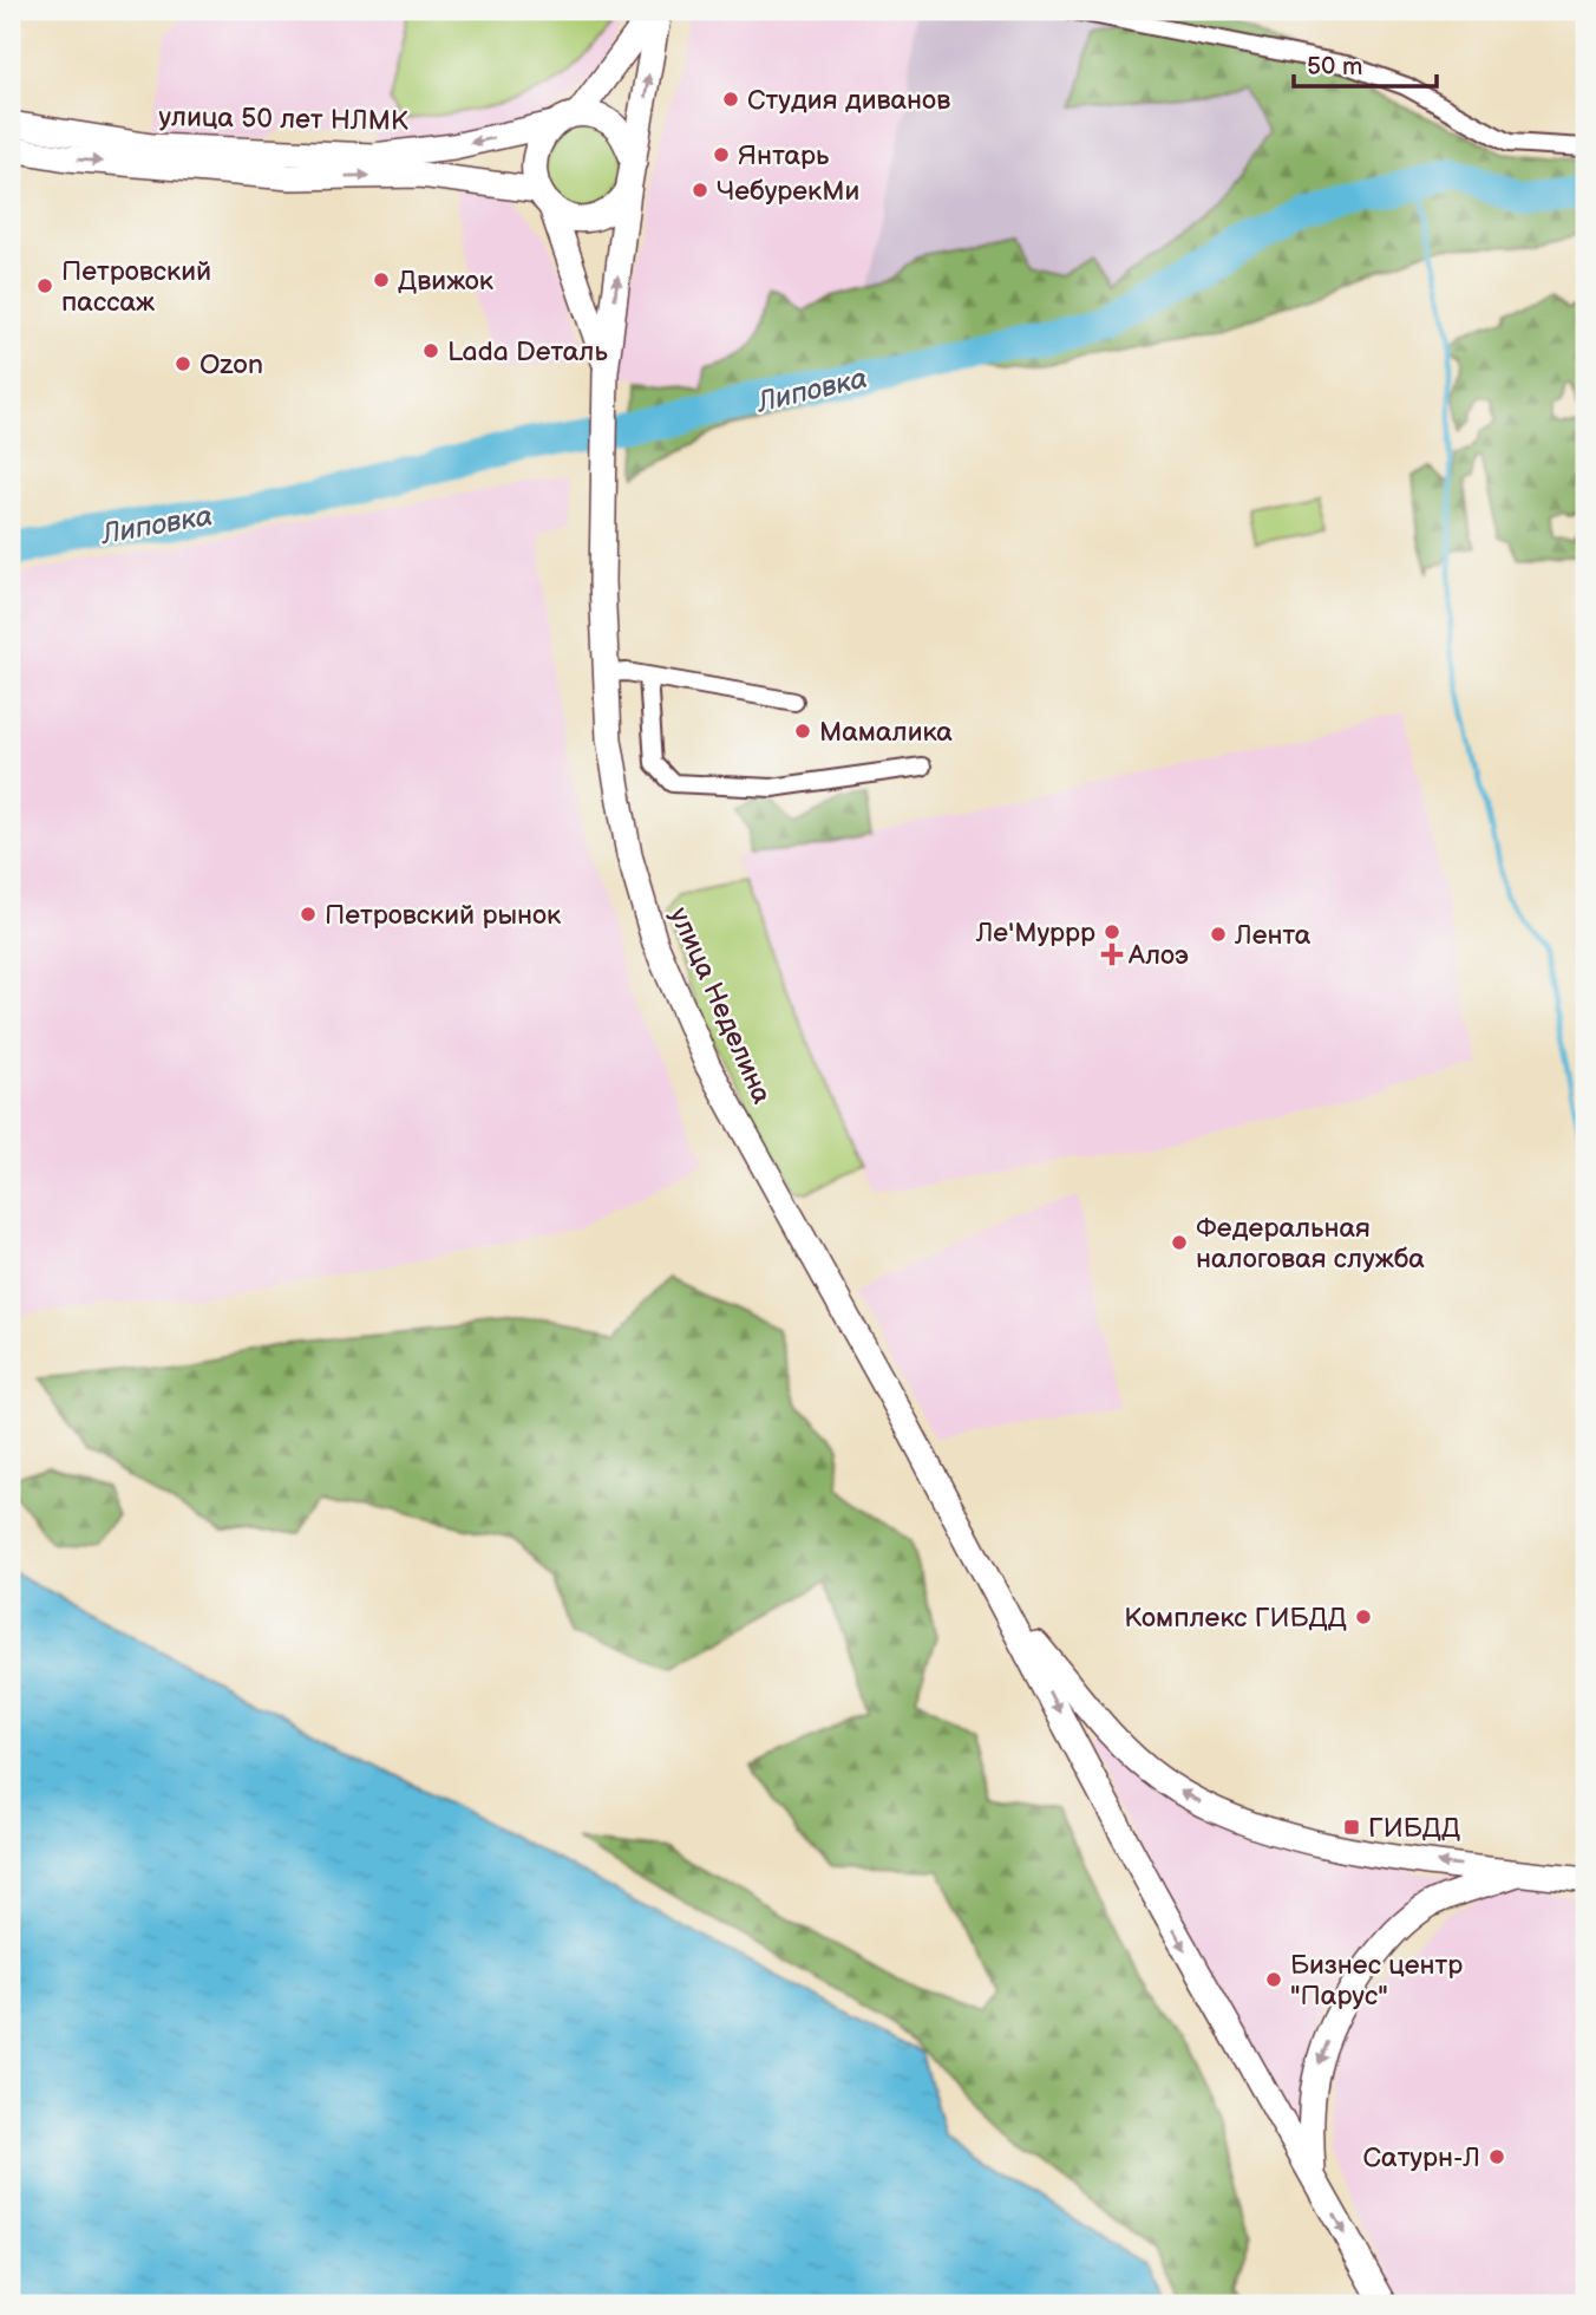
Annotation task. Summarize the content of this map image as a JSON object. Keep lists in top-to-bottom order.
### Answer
{
  "streets": {
    "main road": ["улица 50 лет НЛМК", "улица Неделина"]
  },
  "water": ["Липовка"],
  "places": {
    "other": [
      "Студия диванов",
      "Янтарь",
      "ЧебурекМи",
      "Движок",
      "Петровский пассаж",
      "Lada Dеталь",
      "Ozon",
      "Мамалика",
      "Петровский рынок",
      "Ле'Муррр",
      "Лента",
      "Федеральная налоговая служба",
      "Комплекс ГИБДД",
      "Бизнес центр \"Парус\"",
      "Сатурн-Л"
    ],
    "health": ["Алоэ"],
    "transit": ["ГИБДД"]
  },
  "scale_bar": "50 m"
}
